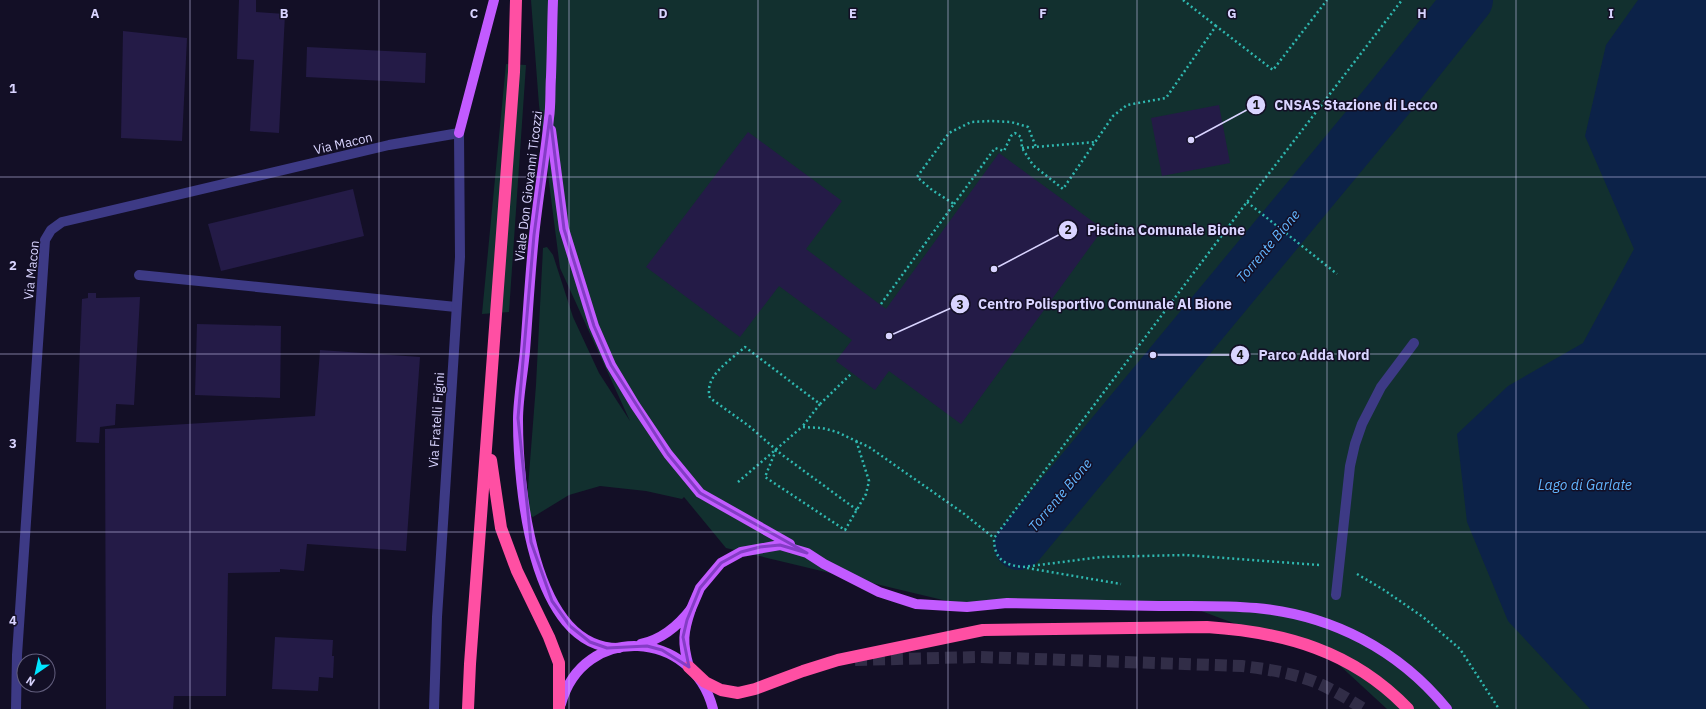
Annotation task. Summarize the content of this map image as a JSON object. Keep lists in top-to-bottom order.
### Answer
{
  "streets": {
    "main road": ["Viale Don Giovanni Ticozzi"],
    "street": ["Via Macon", "Via Fratelli Figini"]
  },
  "crossings": [
    ["Via Macon", "Via Fratelli Figini"]
  ],
  "water": ["Torrente Bione", "Lago di Garlate"],
  "places": [
    "CNSAS Stazione di Lecco",
    "Piscina Comunale Bione",
    "Centro Polisportivo Comunale Al Bione",
    "Parco Adda Nord"
  ],
  "north": "bottom left",
  "grid": {
    "columns": [
      "A",
      "B",
      "C",
      "D",
      "E",
      "F",
      "G",
      "H",
      "I"
    ],
    "rows": [
      "1",
      "2",
      "3",
      "4"
    ]
  }
}
